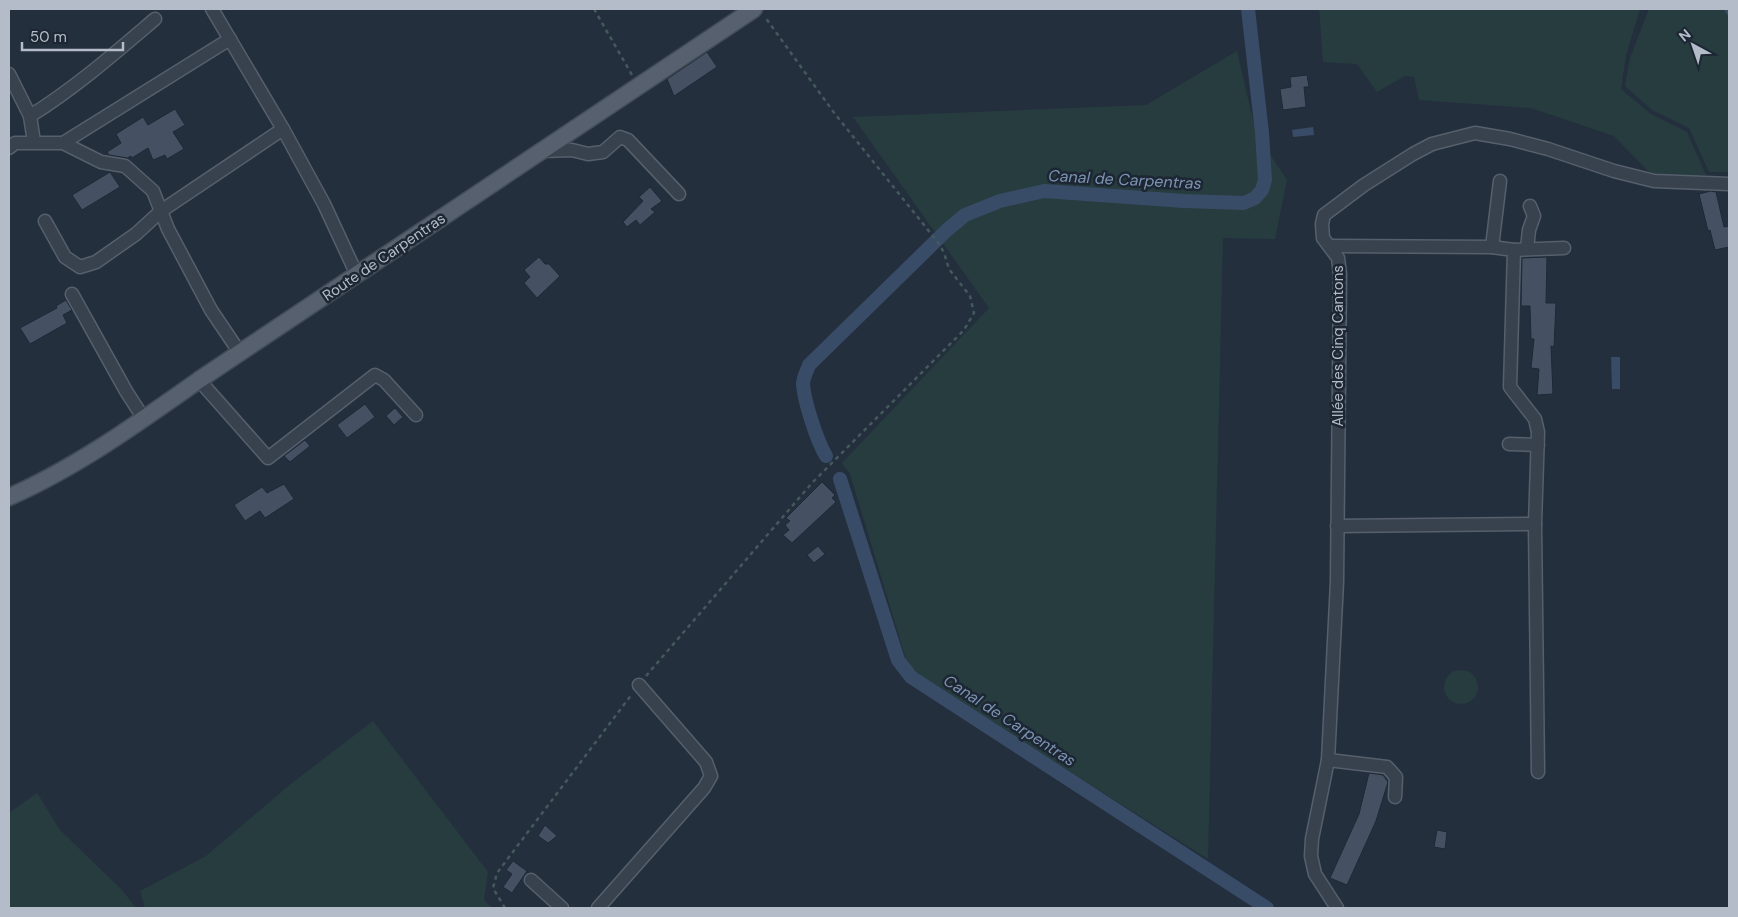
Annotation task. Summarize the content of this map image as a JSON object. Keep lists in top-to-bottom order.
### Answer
{
  "streets": {
    "main road": ["Route de Carpentras"],
    "street": ["Allée des Cinq Cantons"]
  },
  "water": ["Canal de Carpentras"],
  "scale_bar": "50 m",
  "north": "top left"
}
